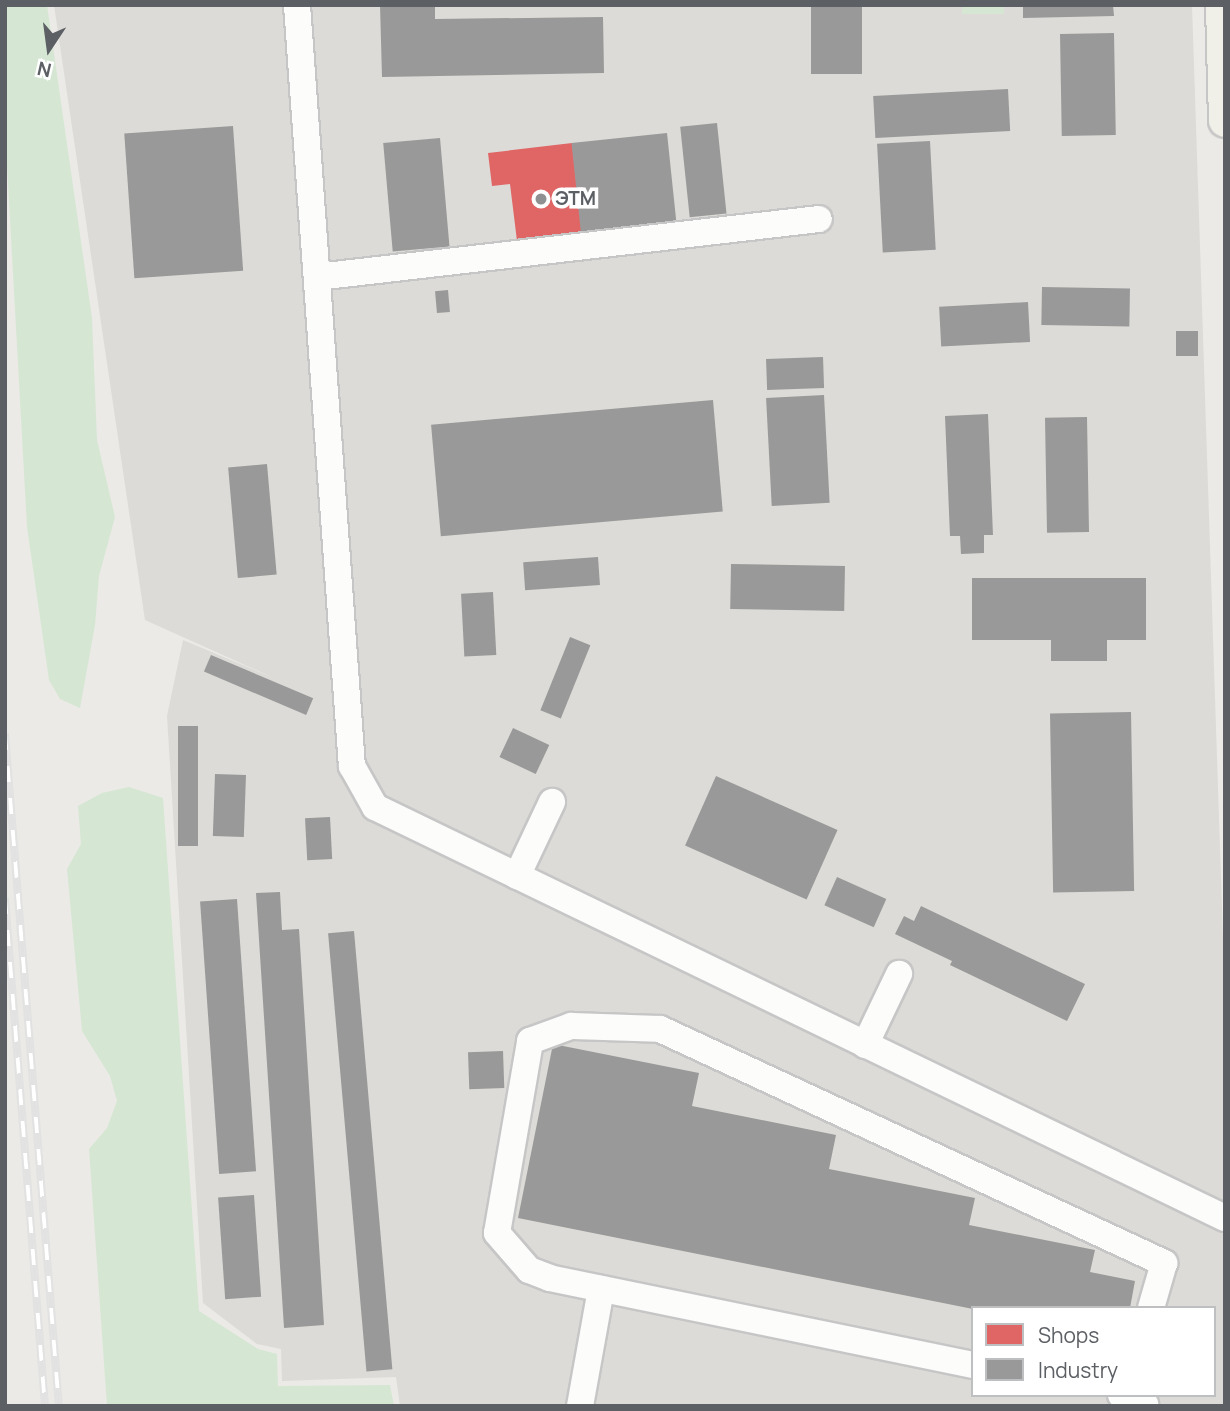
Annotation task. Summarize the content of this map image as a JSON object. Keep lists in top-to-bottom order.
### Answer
{
  "places": ["ЭТМ"],
  "legend": ["Shops", "Industry"],
  "north": "bottom"
}
